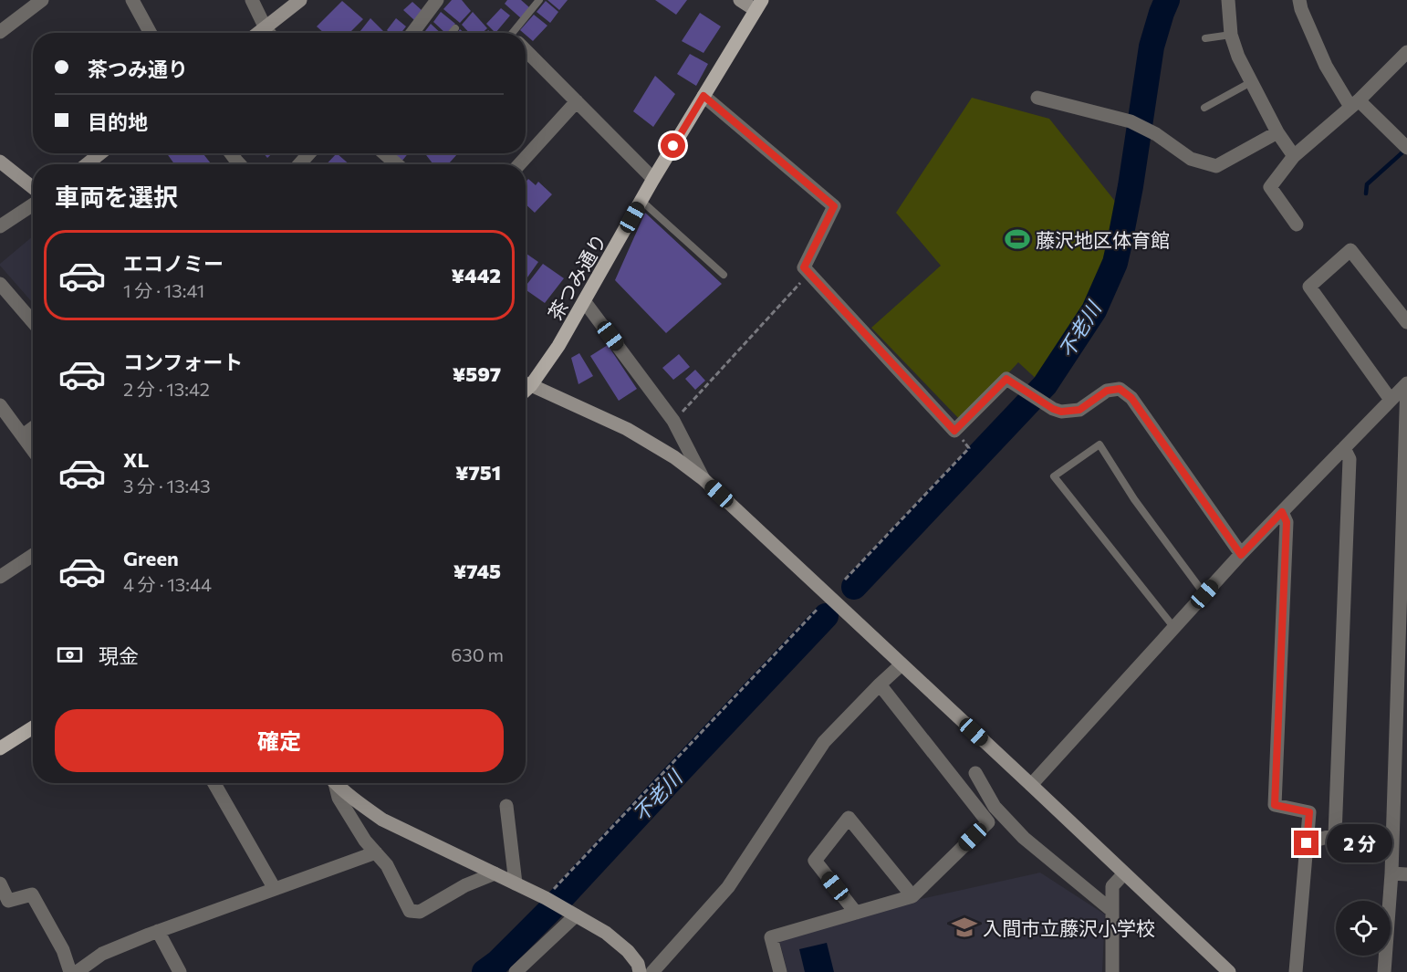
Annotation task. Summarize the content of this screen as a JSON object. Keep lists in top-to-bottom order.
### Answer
{
  "streets": {
    "main road": ["茶つみ通り"]
  },
  "water": ["不老川"],
  "places": {
    "sports": ["藤沢地区体育館"],
    "school or university": ["入間市立藤沢小学校"]
  },
  "page": {
    "banner": ["茶つみ通り", "目的地"],
    "heading": "車両を選択",
    "list": [
      {
        "name": "エコノミー",
        "note": "1 分 · 13:41",
        "value": "¥442"
      },
      {
        "name": "コンフォート",
        "note": "2 分 · 13:42",
        "value": "¥597"
      },
      {
        "name": "XL",
        "note": "3 分 · 13:43",
        "value": "¥751"
      },
      {
        "name": "Green",
        "note": "4 分 · 13:44",
        "value": "¥745"
      }
    ],
    "pay": ["現金", "630 m"],
    "buttons": "確定",
    "bubble": "2 分"
  }
}
